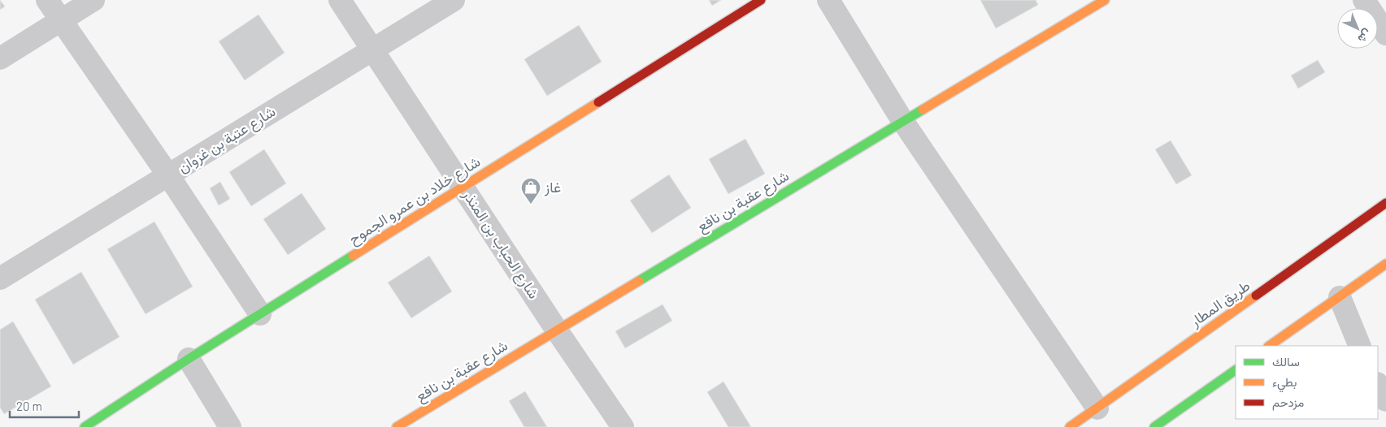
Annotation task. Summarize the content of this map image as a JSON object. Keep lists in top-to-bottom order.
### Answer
{
  "streets": {
    "main road": ["شارع خلاد بن عمرو الجموح", "شارع عقبة بن نافع", "طريق المطار"],
    "street": ["شارع عتبة بن غزوان", "شارع الحباب بن المنذر"]
  },
  "crossings": [
    ["شارع عتبة بن غزوان", "شارع الحباب بن المنذر"],
    ["شارع خلاد بن عمرو الجموح", "شارع الحباب بن المنذر"],
    ["شارع عقبة بن نافع", "شارع الحباب بن المنذر"]
  ],
  "places": {
    "shop": ["غاز"]
  },
  "legend": ["سالك", "بطيء", "مزدحم"],
  "scale_bar": "20 m",
  "north": "bottom right"
}
